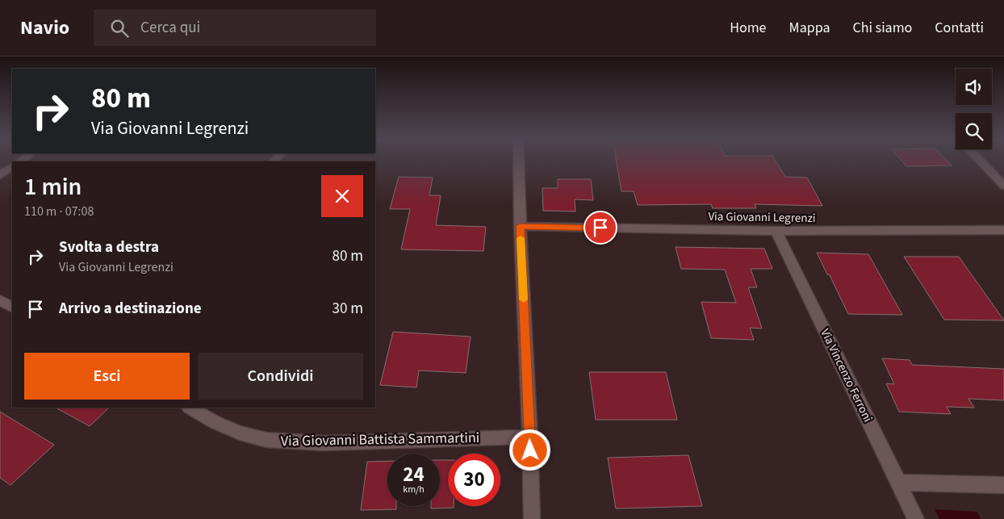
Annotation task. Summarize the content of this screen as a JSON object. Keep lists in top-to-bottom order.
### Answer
{
  "streets": {
    "street": ["Via Giovanni Legrenzi", "Via Vincenzo Ferroni", "Via Giovanni Battista Sammartini"]
  },
  "crossings": [
    ["Via Giovanni Legrenzi", "Via Vincenzo Ferroni"]
  ],
  "page": {
    "header": "Navio",
    "search": "Cerca qui",
    "nav": [
      "Home",
      "Mappa",
      "Chi siamo",
      "Contatti"
    ],
    "turn": ["80 m", "Via Giovanni Legrenzi"],
    "heading": ["1 min", "110 m · 07:08"],
    "list": [
      {
        "name": "Svolta a destra",
        "note": "Via Giovanni Legrenzi",
        "value": "80 m"
      },
      {
        "name": "Arrivo a destinazione",
        "value": "30 m"
      }
    ],
    "buttons": ["Esci", "Condividi"],
    "speed": "24 km/h",
    "limit": "30"
  }
}
